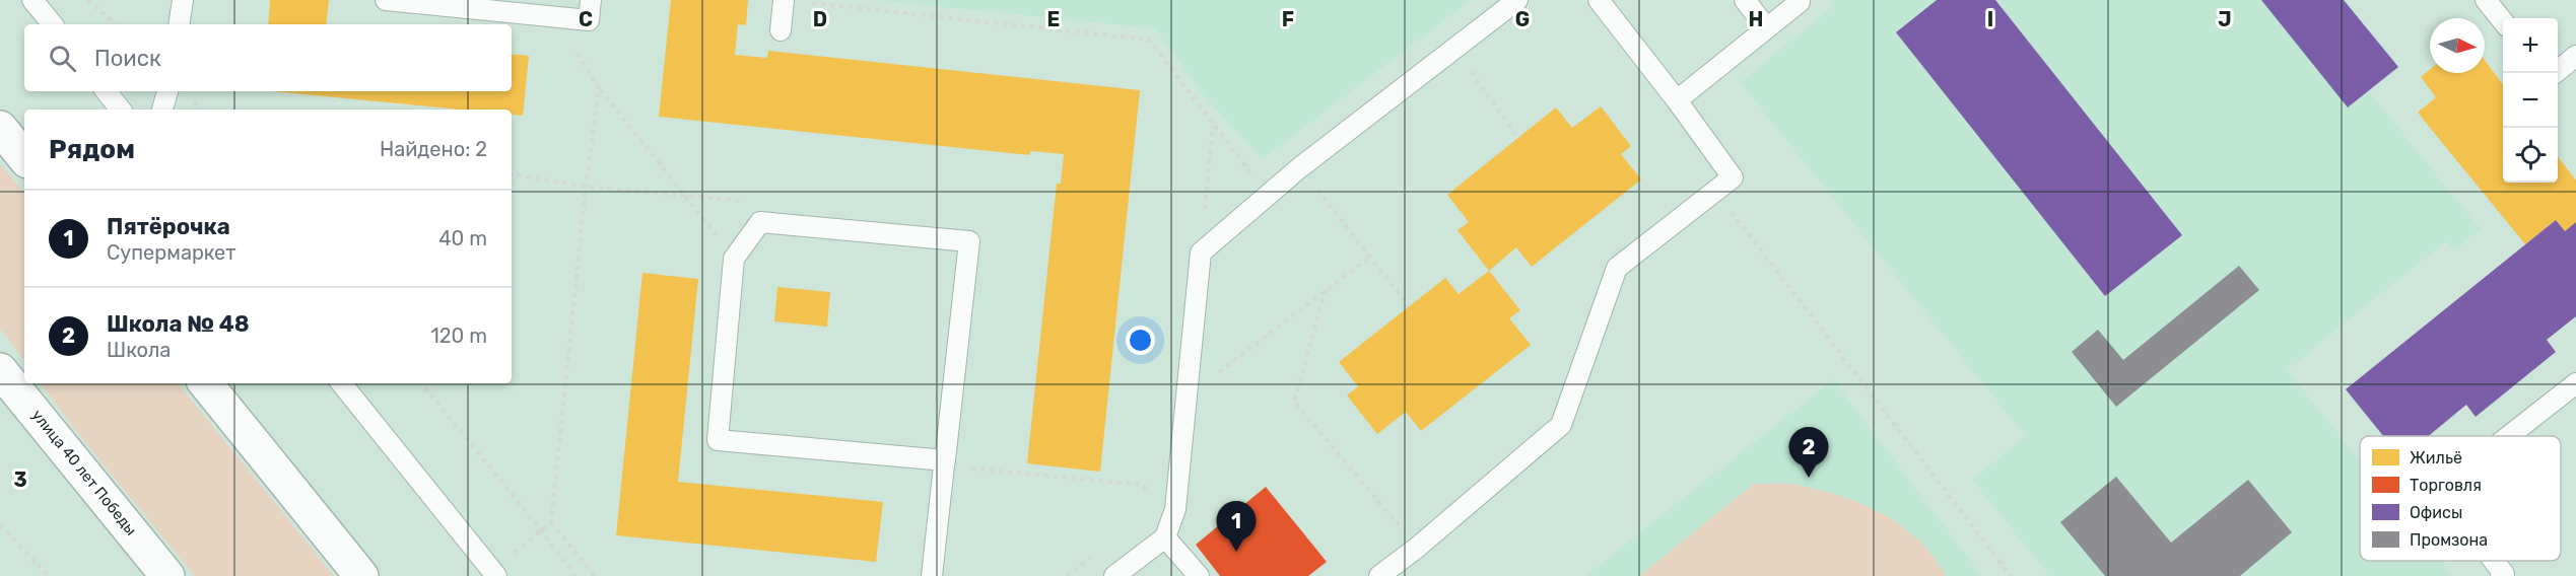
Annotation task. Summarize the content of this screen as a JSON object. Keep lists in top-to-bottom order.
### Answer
{
  "streets": {
    "street": ["улица 40 лет Победы"]
  },
  "legend": [
    "Жильё",
    "Торговля",
    "Офисы",
    "Промзона"
  ],
  "north": "right",
  "page": {
    "map_buttons": ["+", "−"],
    "search": "Поиск",
    "heading": ["Рядом", "Найдено: 2"],
    "list": [
      {
        "mark": "1",
        "name": "Пятёрочка",
        "note": "Супермаркет",
        "value": "40 m"
      },
      {
        "mark": "2",
        "name": "Школа № 48",
        "note": "Школа",
        "value": "120 m"
      }
    ],
    "pins": ["2", "1"]
  },
  "grid": {
    "columns": [
      "C",
      "D",
      "E",
      "F",
      "G",
      "H",
      "I",
      "J"
    ],
    "rows": ["3"]
  }
}
